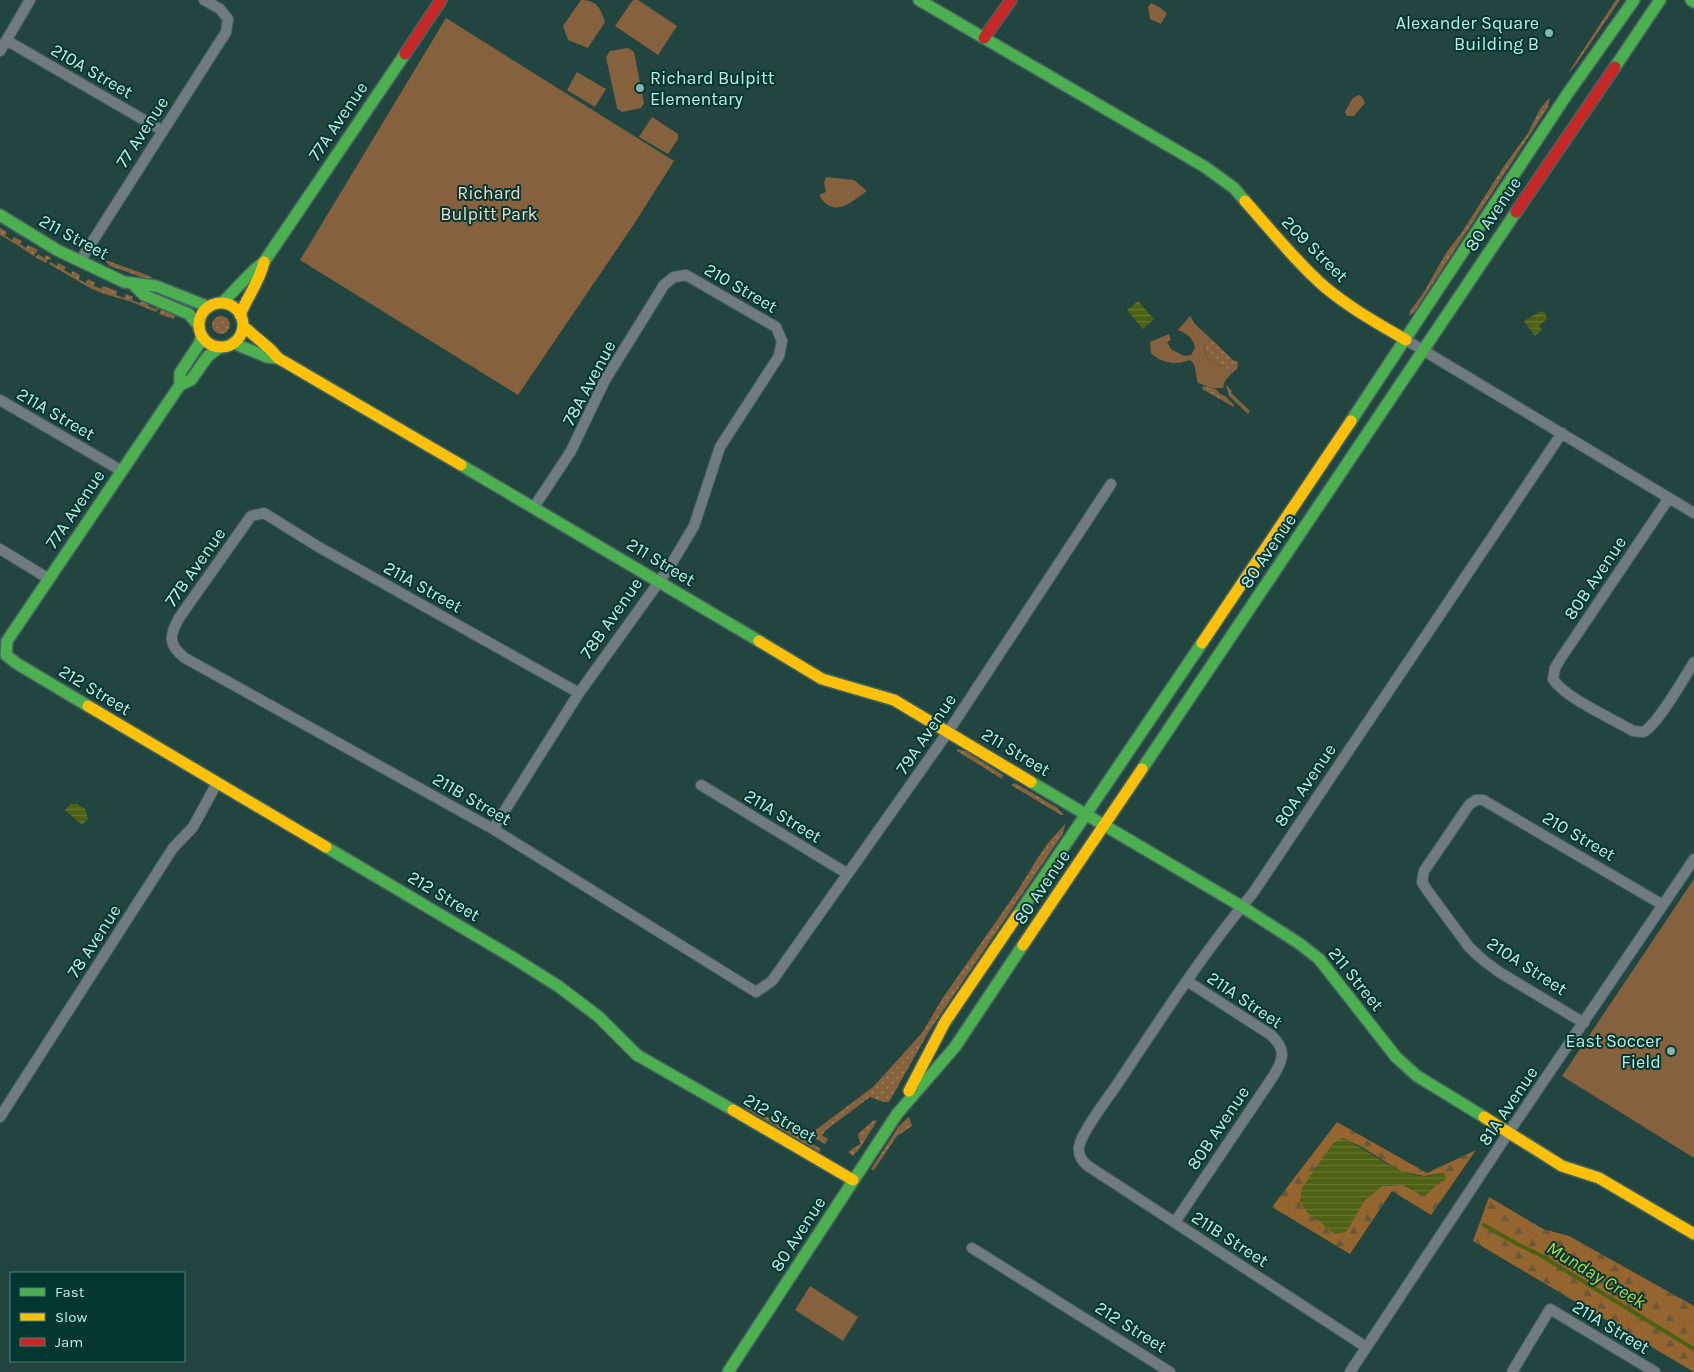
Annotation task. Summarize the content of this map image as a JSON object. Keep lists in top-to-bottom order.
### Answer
{
  "streets": {
    "street": [
      "210A Street",
      "77A Avenue",
      "77 Avenue",
      "80 Avenue",
      "211 Street",
      "209 Street",
      "210 Street",
      "78A Avenue",
      "211A Street",
      "77B Avenue",
      "80B Avenue",
      "78B Avenue",
      "212 Street",
      "79A Avenue",
      "80A Avenue",
      "211B Street",
      "78 Avenue",
      "81A Avenue"
    ]
  },
  "crossings": [
    ["210A Street", "77 Avenue"],
    ["210A Street", "210 Street"],
    ["210A Street", "81A Avenue"],
    ["77A Avenue", "211 Street"],
    ["77A Avenue", "211A Street"],
    ["77A Avenue", "212 Street"],
    ["77 Avenue", "211 Street"],
    ["80 Avenue", "211 Street"],
    ["80 Avenue", "209 Street"],
    ["80 Avenue", "212 Street"],
    ["211 Street", "78A Avenue"],
    ["211 Street", "78B Avenue"],
    ["211 Street", "79A Avenue"],
    ["211 Street", "80A Avenue"],
    ["211 Street", "81A Avenue"],
    ["209 Street", "80B Avenue"],
    ["209 Street", "80A Avenue"],
    ["210 Street", "78A Avenue"],
    ["210 Street", "78B Avenue"],
    ["210 Street", "81A Avenue"],
    ["211A Street", "77B Avenue"],
    ["211A Street", "80B Avenue"],
    ["211A Street", "78B Avenue"],
    ["211A Street", "79A Avenue"],
    ["211A Street", "80A Avenue"],
    ["77B Avenue", "211B Street"],
    ["80B Avenue", "211B Street"],
    ["78B Avenue", "211B Street"],
    ["212 Street", "78 Avenue"],
    ["79A Avenue", "211B Street"],
    ["80A Avenue", "211B Street"],
    ["211B Street", "81A Avenue"]
  ],
  "water": ["Munday Creek"],
  "parks": ["Richard Bulpitt Park"],
  "places": ["Alexander Square Building B", "Richard Bulpitt Elementary", "East Soccer Field"],
  "legend": ["Fast", "Slow", "Jam"]
}
